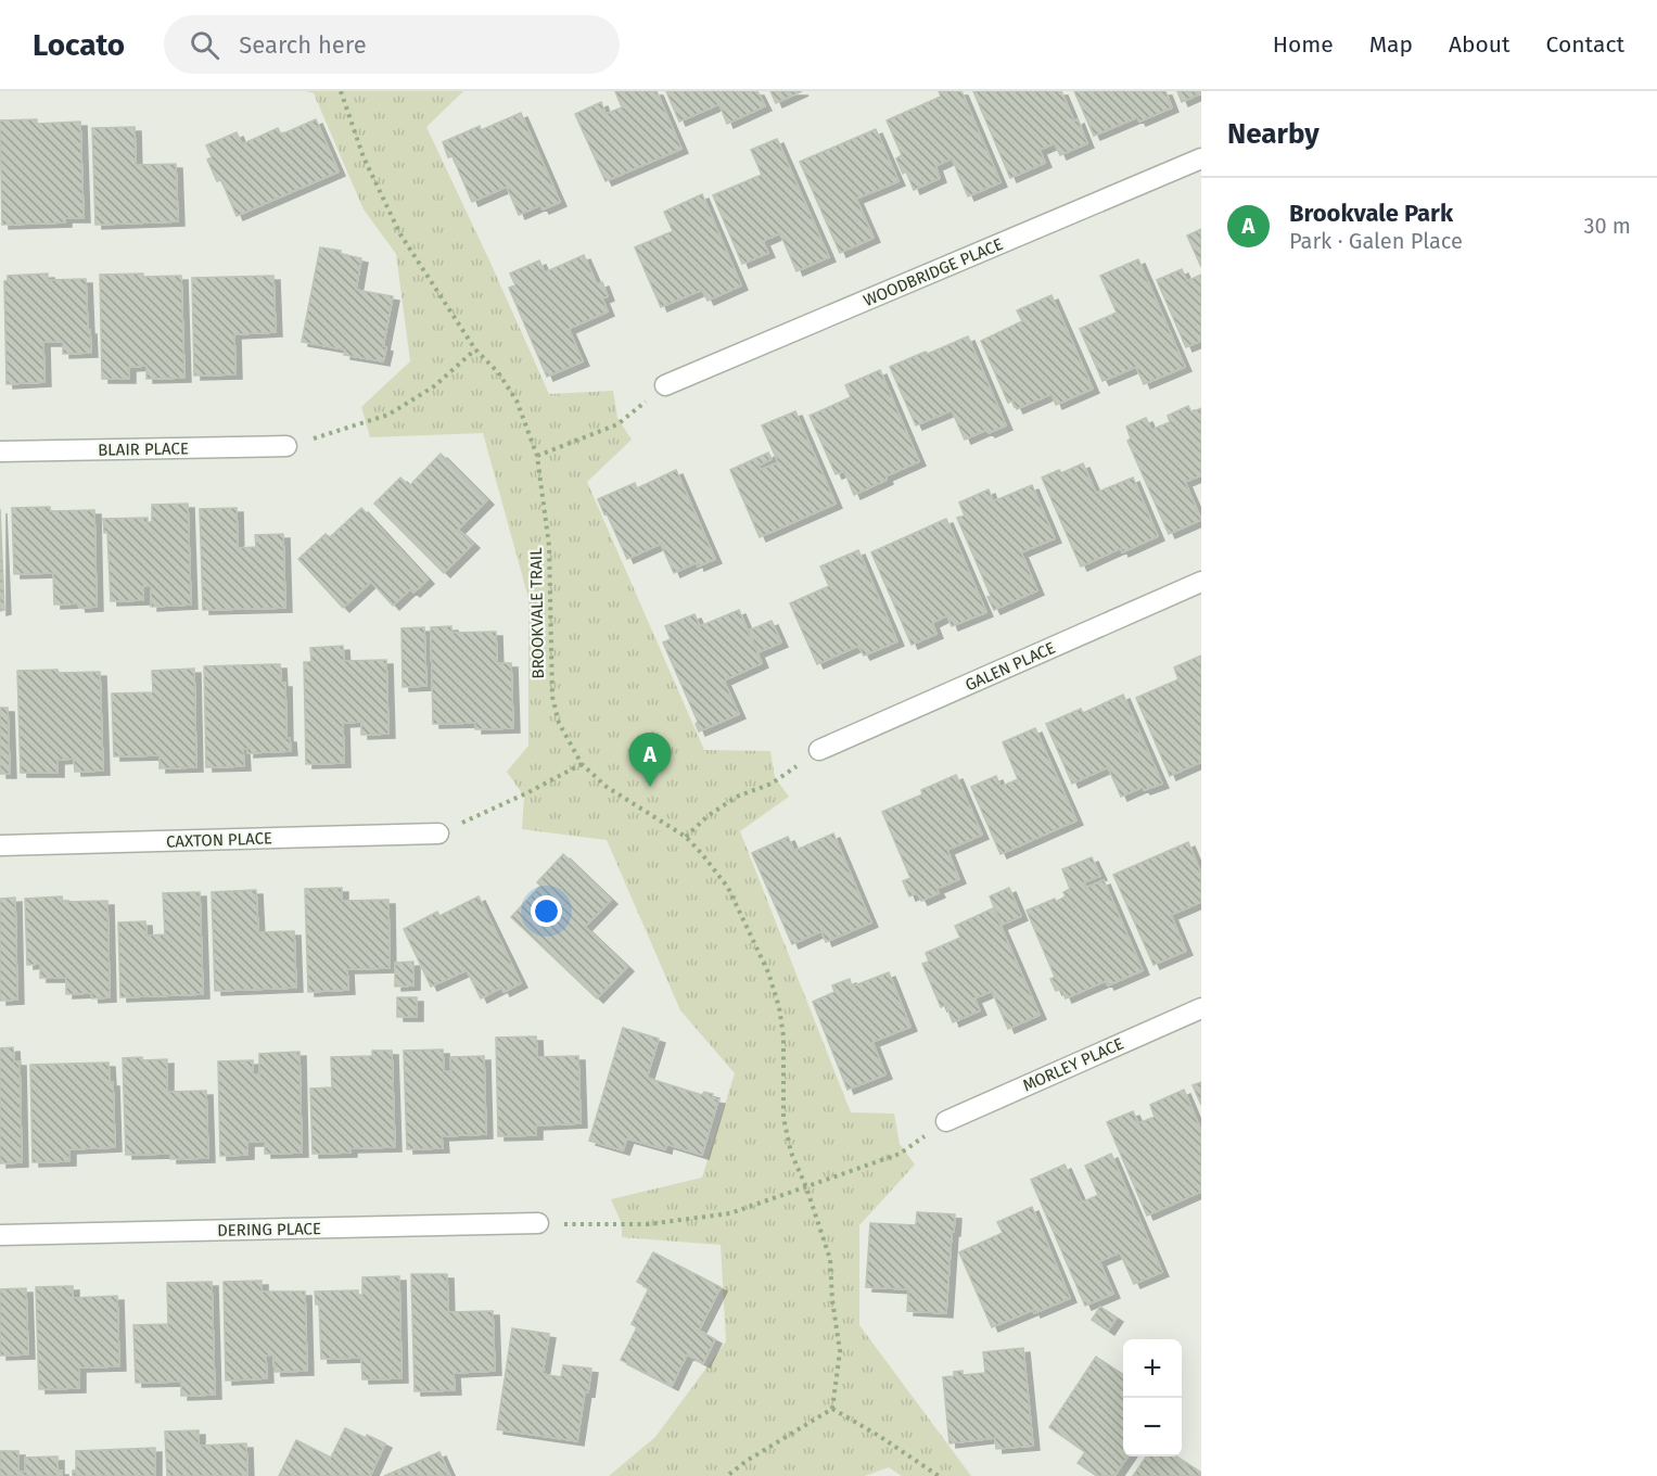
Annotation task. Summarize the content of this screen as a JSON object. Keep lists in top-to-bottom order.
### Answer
{
  "streets": {
    "street": [
      "WOODBRIDGE PLACE",
      "BLAIR PLACE",
      "GALEN PLACE",
      "CAXTON PLACE",
      "MORLEY PLACE",
      "DERING PLACE"
    ],
    "path": ["BROOKVALE TRAIL"]
  },
  "page": {
    "header": "Locato",
    "search": "Search here",
    "nav": [
      "Home",
      "Map",
      "About",
      "Contact"
    ],
    "heading": "Nearby",
    "list": [
      {
        "mark": "A",
        "name": "Brookvale Park",
        "note": "Park · Galen Place",
        "value": "30 m"
      }
    ],
    "pins": "A",
    "map_buttons": ["+", "−"]
  }
}
